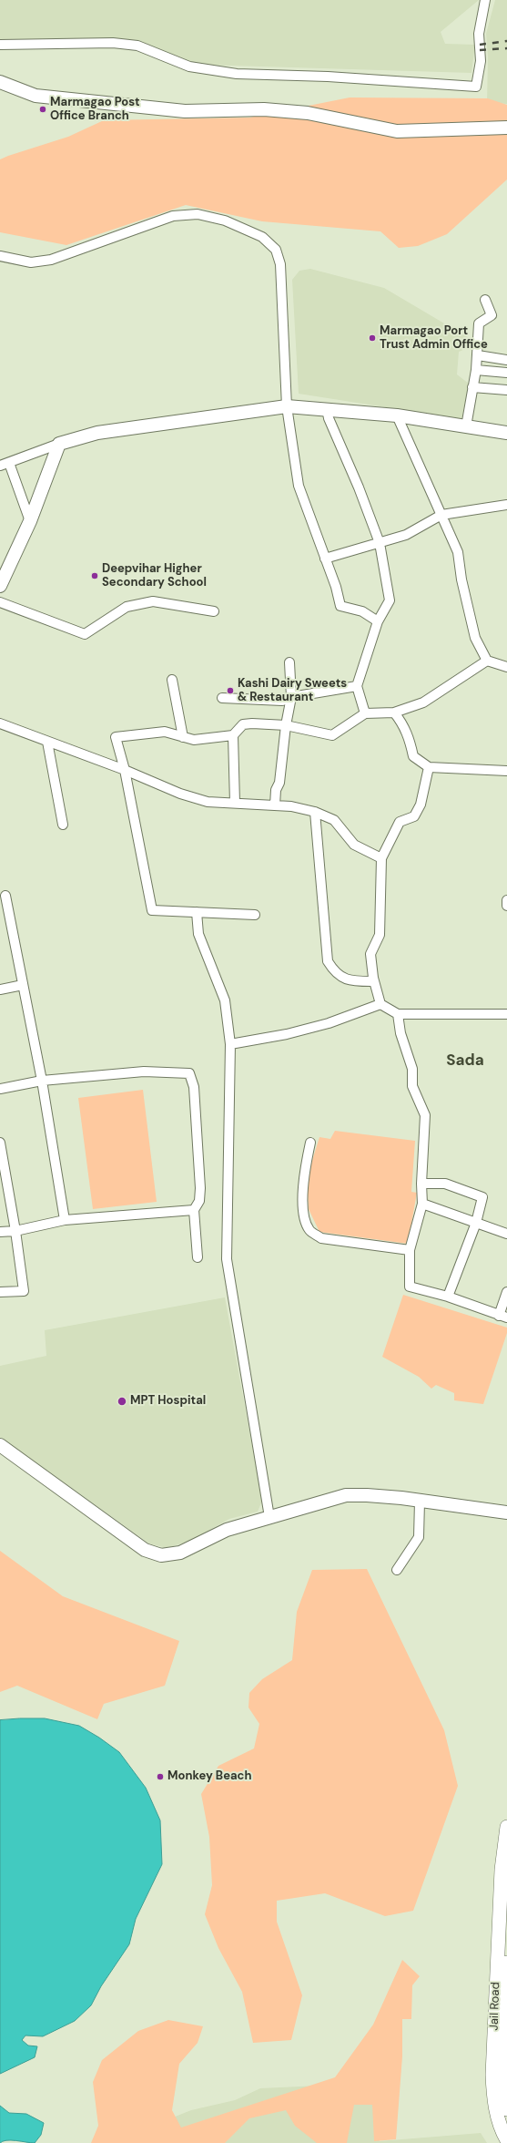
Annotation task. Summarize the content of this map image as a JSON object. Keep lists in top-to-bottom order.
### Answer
{
  "streets": {
    "main road": ["Jail Road"]
  },
  "districts": ["Sada"],
  "places": [
    "Marmagao Post Office Branch",
    "Marmagao Port Trust Admin Office",
    "Deepvihar Higher Secondary School",
    "Kashi Dairy Sweets & Restaurant",
    "MPT Hospital",
    "Monkey Beach"
  ]
}
